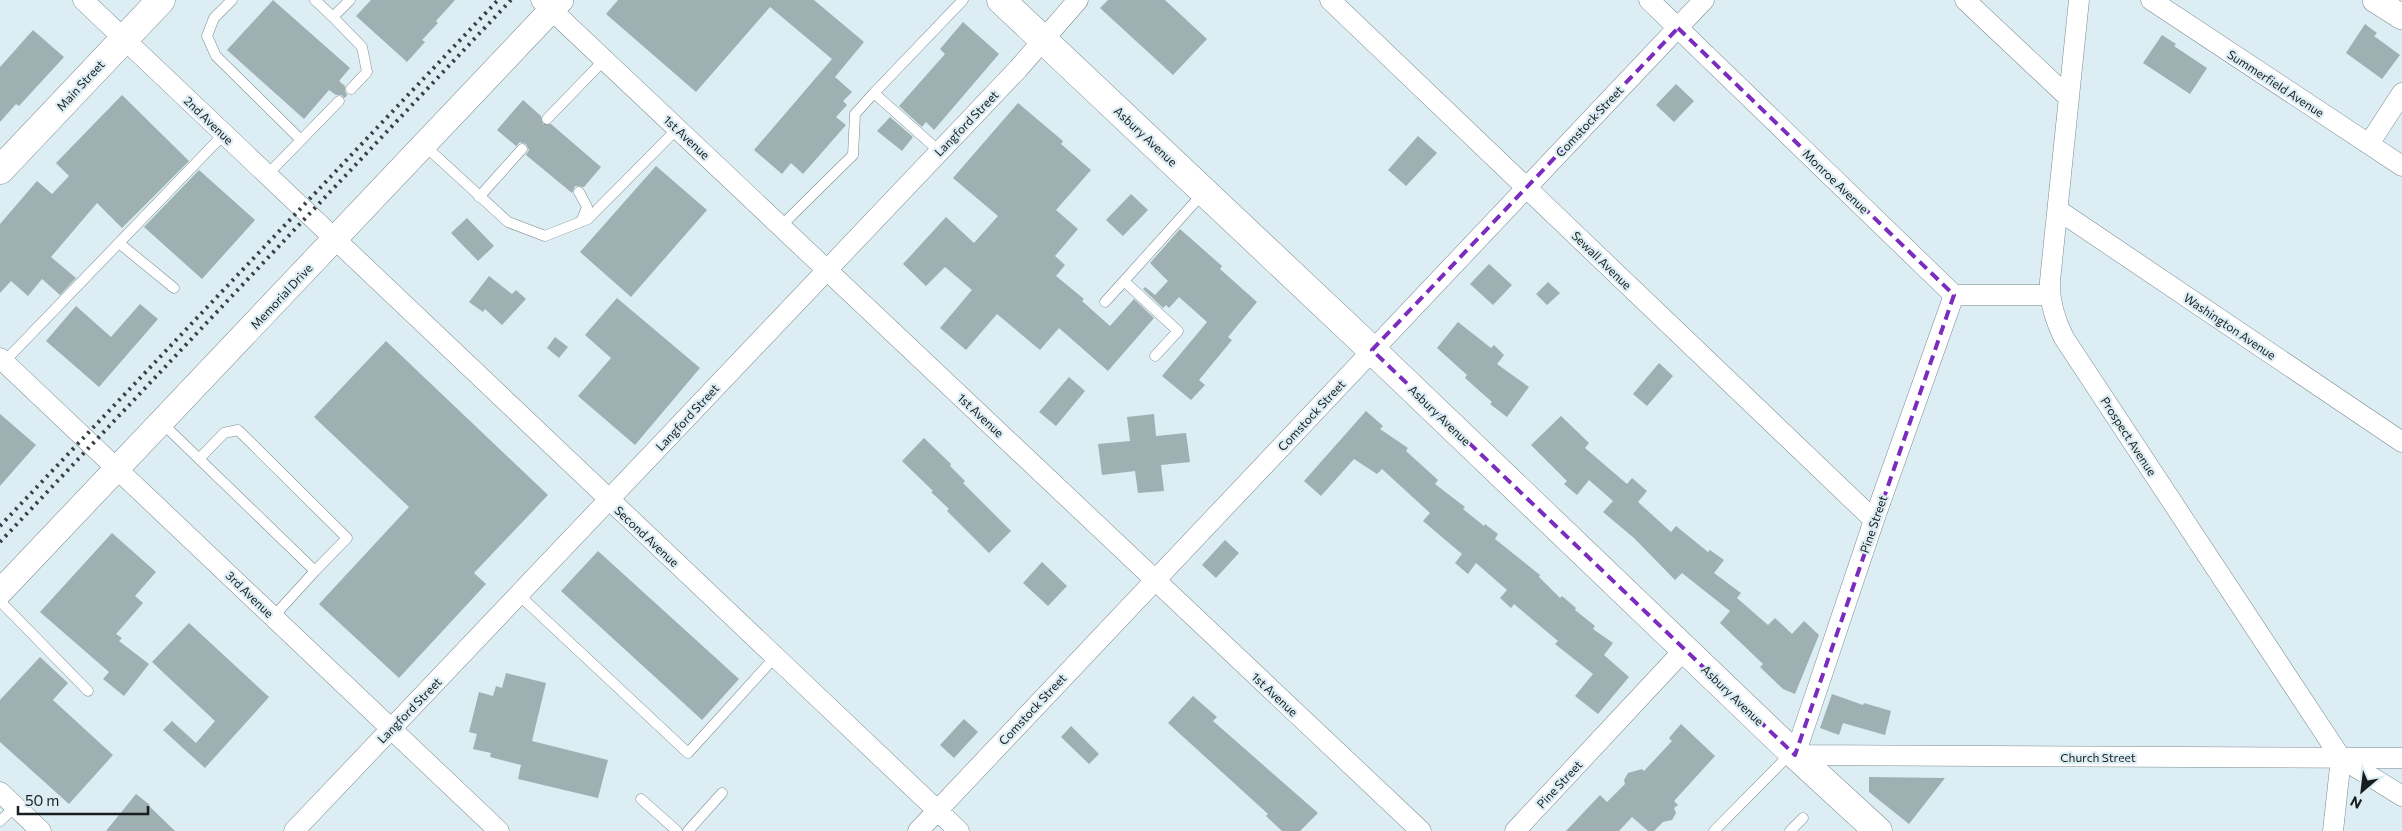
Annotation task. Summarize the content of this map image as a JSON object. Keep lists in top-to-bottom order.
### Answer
{
  "streets": {
    "main road": ["Main Street", "Asbury Avenue"],
    "street": [
      "Summerfield Avenue",
      "2nd Avenue",
      "Comstock Street",
      "Langford Street",
      "1st Avenue",
      "Monroe Avenue",
      "Sewall Avenue",
      "Memorial Drive",
      "Washington Avenue",
      "Prospect Avenue",
      "Pine Street",
      "Second Avenue",
      "3rd Avenue",
      "Church Street"
    ]
  },
  "crossings": [
    ["Main Street", "2nd Avenue"],
    ["2nd Avenue", "Memorial Drive"],
    ["2nd Avenue", "Second Avenue"],
    ["Comstock Street", "Asbury Avenue"],
    ["Comstock Street", "1st Avenue"],
    ["Comstock Street", "Monroe Avenue"],
    ["Comstock Street", "Sewall Avenue"],
    ["Comstock Street", "Second Avenue"],
    ["Langford Street", "Asbury Avenue"],
    ["Langford Street", "1st Avenue"],
    ["Langford Street", "Second Avenue"],
    ["Langford Street", "3rd Avenue"],
    ["Asbury Avenue", "Pine Street"],
    ["Asbury Avenue", "Church Street"],
    ["1st Avenue", "Memorial Drive"],
    ["Monroe Avenue", "Pine Street"],
    ["Sewall Avenue", "Pine Street"],
    ["Memorial Drive", "Second Avenue"],
    ["Memorial Drive", "3rd Avenue"],
    ["Washington Avenue", "Prospect Avenue"],
    ["Prospect Avenue", "Church Street"],
    ["Pine Street", "Church Street"]
  ],
  "scale_bar": "50 m",
  "north": "bottom left"
}
